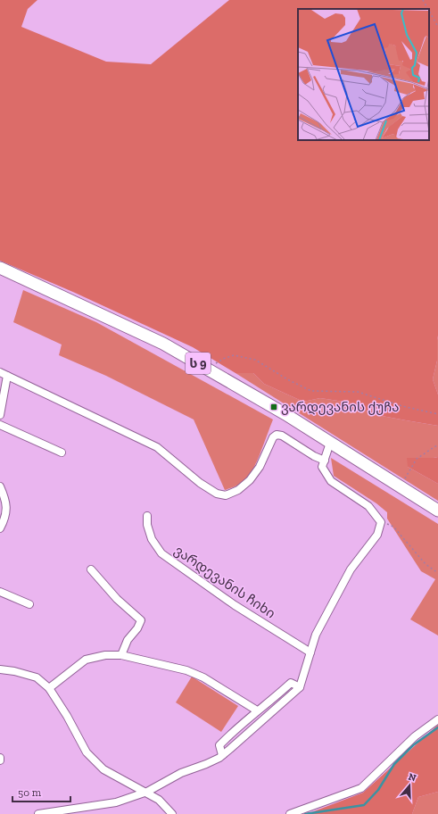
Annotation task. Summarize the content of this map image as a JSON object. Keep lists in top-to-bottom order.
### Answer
{
  "streets": {
    "highway": ["ს 9"],
    "street": ["ვარდევანის ჩიხი"]
  },
  "places": {
    "transit": ["ვარდევანის ქუჩა"]
  },
  "scale_bar": "50 m",
  "north": "top"
}
